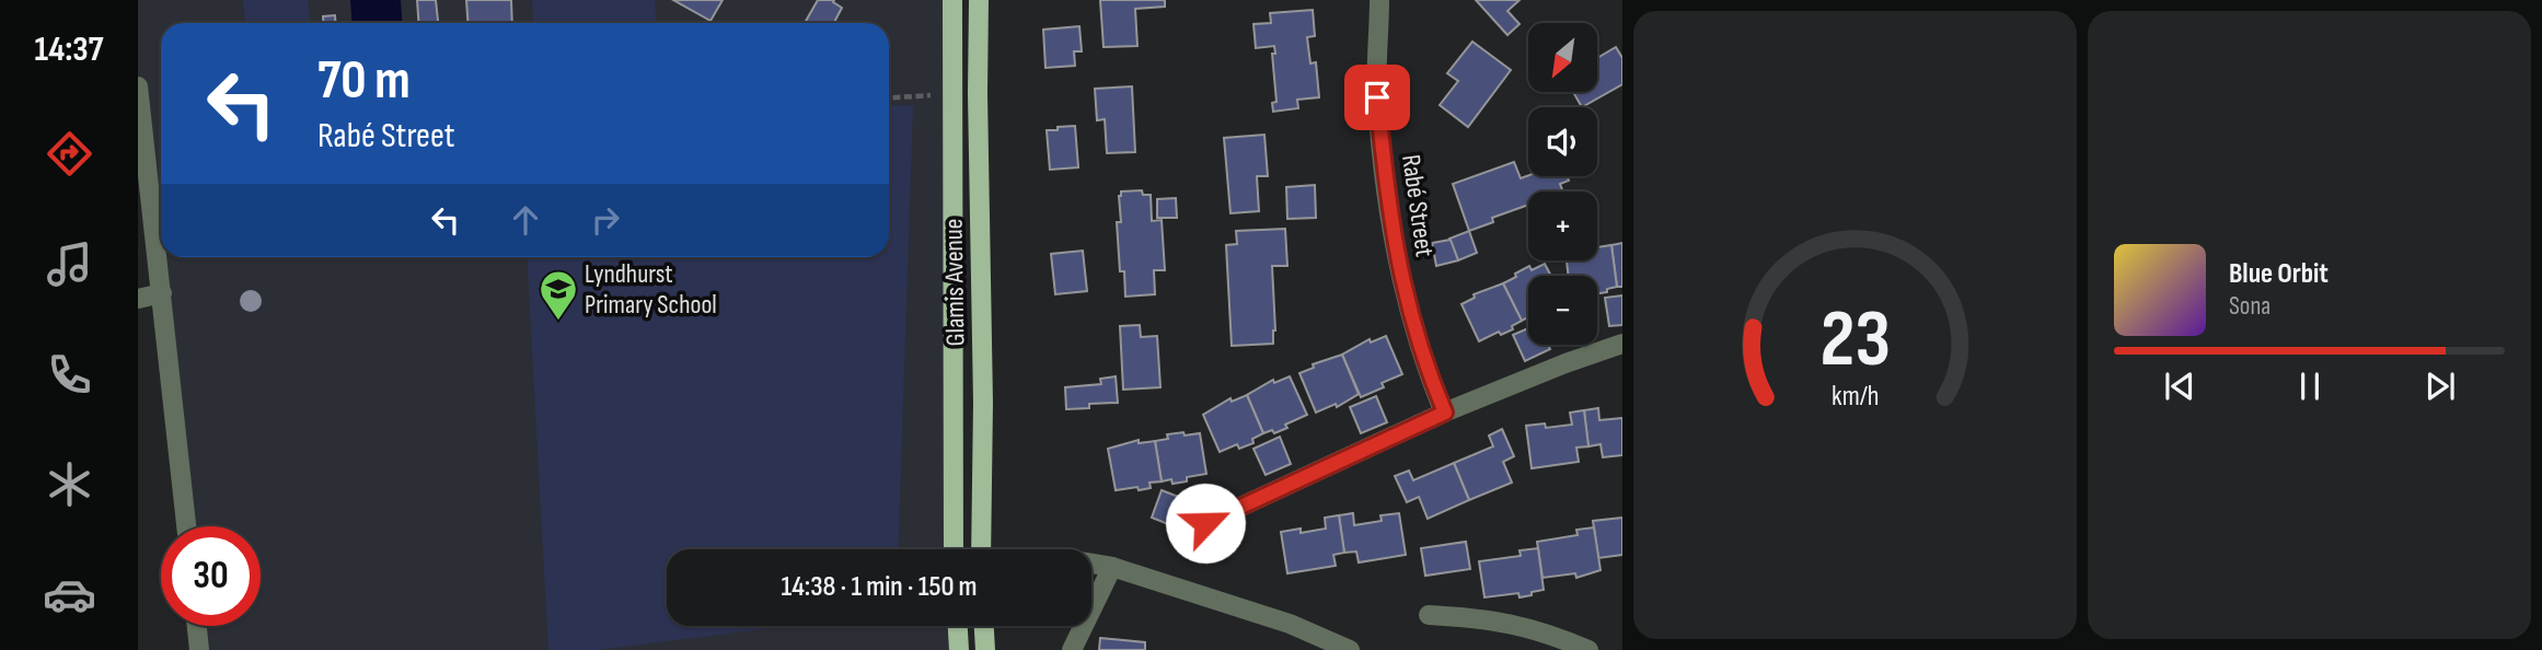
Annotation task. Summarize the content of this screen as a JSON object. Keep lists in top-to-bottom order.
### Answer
{
  "streets": {
    "main road": ["Glamis Avenue"],
    "street": ["Rabé Street"]
  },
  "places": {
    "school or university": ["Lyndhurst Primary School"]
  },
  "north": "bottom left",
  "page": {
    "tabs": "14:37",
    "map_buttons": ["+", "−"],
    "turn": ["70 m", "Rabé Street"],
    "song": ["Blue Orbit", "Sona"],
    "limit": "30",
    "trip": "14:38 · 1 min · 150 m",
    "gauge": ["23", "km/h"]
  }
}
